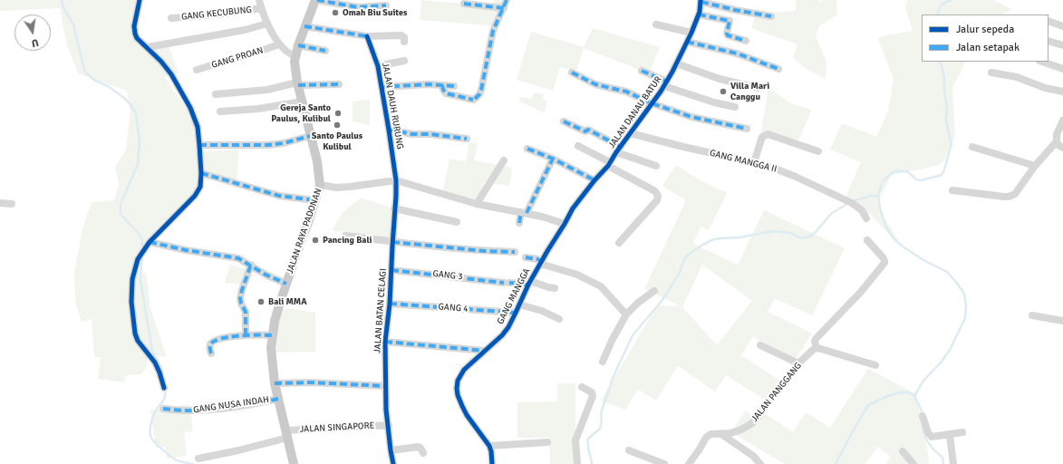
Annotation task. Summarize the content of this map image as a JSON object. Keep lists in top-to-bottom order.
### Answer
{
  "streets": {
    "main road": ["JALAN RAYA PADONAN"],
    "street": [
      "GANG KECUBUNG",
      "GANG PROAN",
      "JALAN DAUH RURUNG",
      "JALAN DANAU BATUR",
      "GANG MANGGA II",
      "GANG 3",
      "GANG MANGGA",
      "GANG 4",
      "JALAN BATAN CELAGI",
      "JALAN PANGGANG",
      "GANG NUSA INDAH",
      "JALAN SINGAPORE"
    ]
  },
  "crossings": [
    ["JALAN DAUH RURUNG", "JALAN BATAN CELAGI"],
    ["JALAN DANAU BATUR", "GANG MANGGA II"],
    ["JALAN DANAU BATUR", "GANG MANGGA"],
    ["JALAN RAYA PADONAN", "GANG NUSA INDAH"],
    ["JALAN RAYA PADONAN", "JALAN SINGAPORE"],
    ["GANG 3", "GANG MANGGA"],
    ["GANG 3", "JALAN BATAN CELAGI"],
    ["GANG MANGGA", "GANG 4"],
    ["GANG 4", "JALAN BATAN CELAGI"],
    ["JALAN BATAN CELAGI", "JALAN SINGAPORE"]
  ],
  "places": [
    "Omah Biu Suites",
    "Villa Mari Canggu",
    "Gereja Santo Paulus, Kulibul",
    "Santo Paulus Kulibul",
    "Pancing Bali",
    "Bali MMA"
  ],
  "legend": ["Jalur sepeda", "Jalan setapak"],
  "north": "bottom"
}
